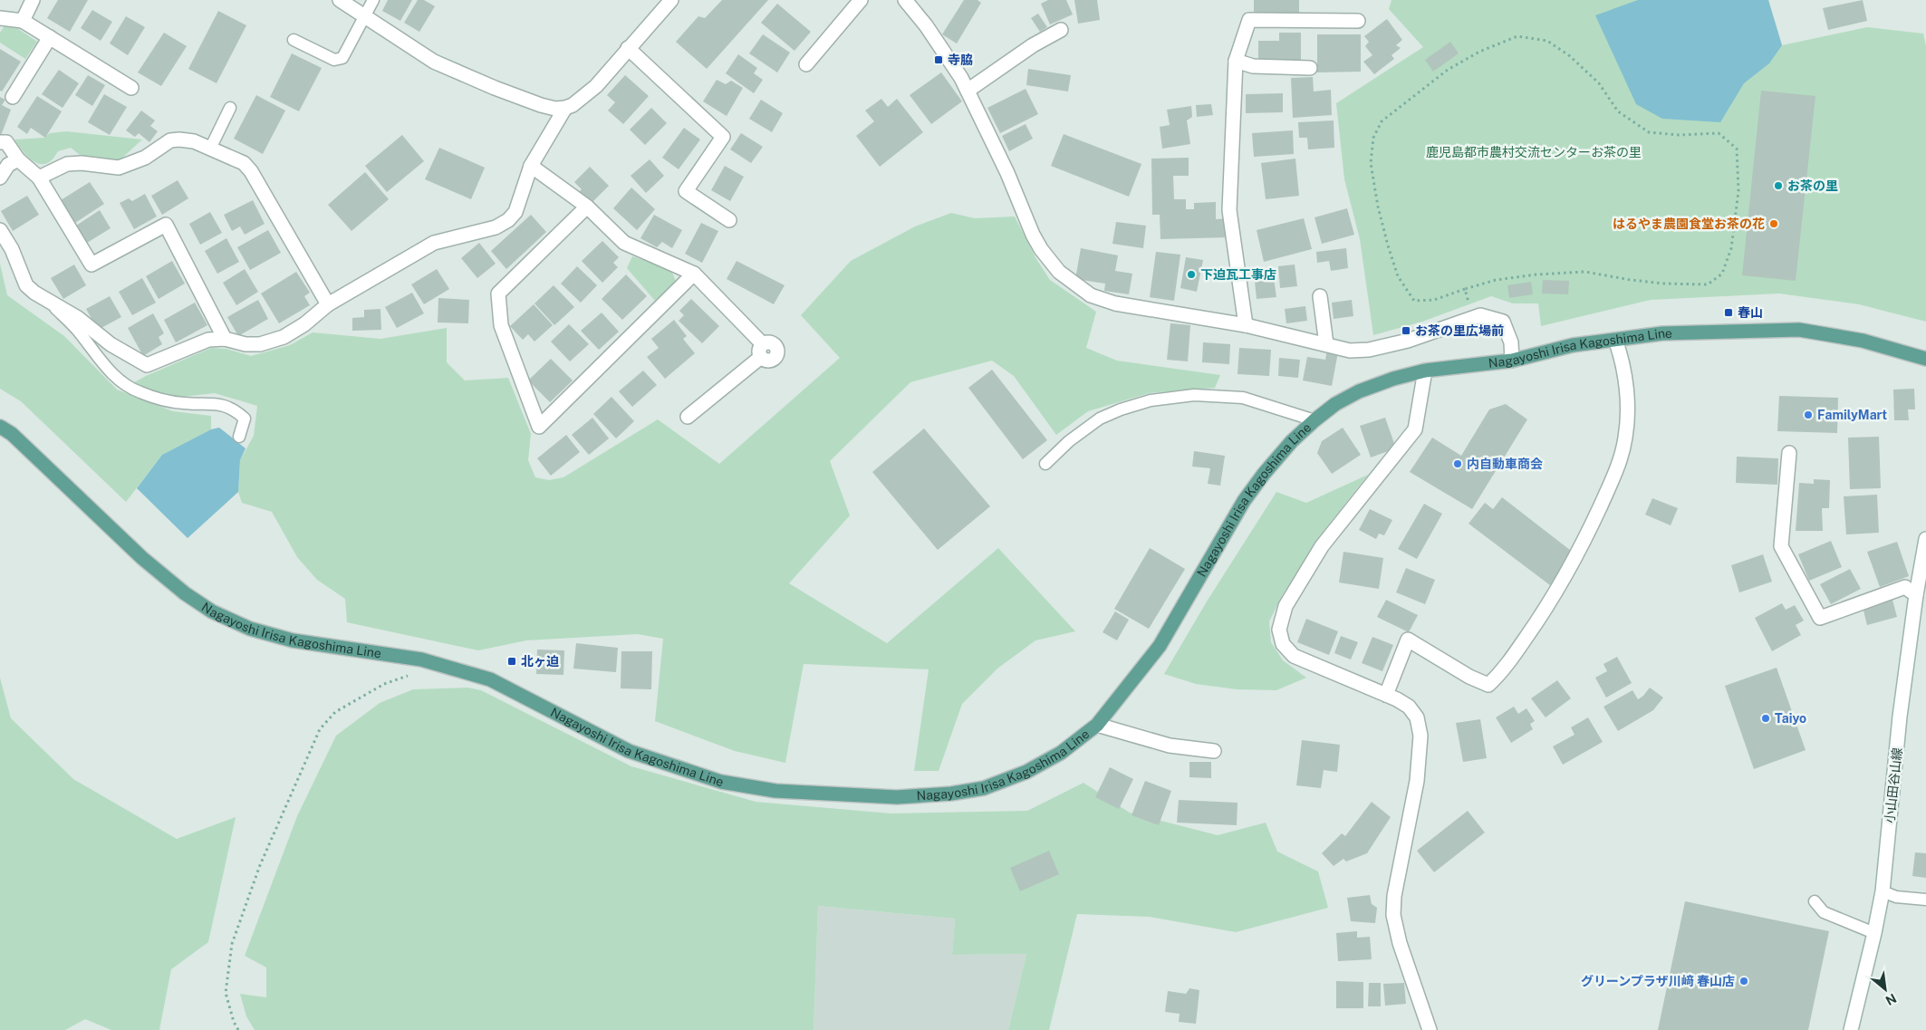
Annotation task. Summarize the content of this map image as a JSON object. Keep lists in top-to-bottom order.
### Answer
{
  "streets": {
    "main road": ["Nagayoshi Irisa Kagoshima Line"],
    "street": ["小山田谷山線"]
  },
  "parks": ["鹿児島都市農村交流センターお茶の里"],
  "places": {
    "transit": [
      "寺脇",
      "春山",
      "お茶の里広場前",
      "北ヶ迫"
    ],
    "other": [
      "お茶の里",
      "はるやま農園食堂お茶の花",
      "下迫瓦工事店",
      "FamilyMart",
      "内自動車商会",
      "Taiyo",
      "グリーンプラザ川﨑 春山店"
    ]
  },
  "north": "bottom right"
}
